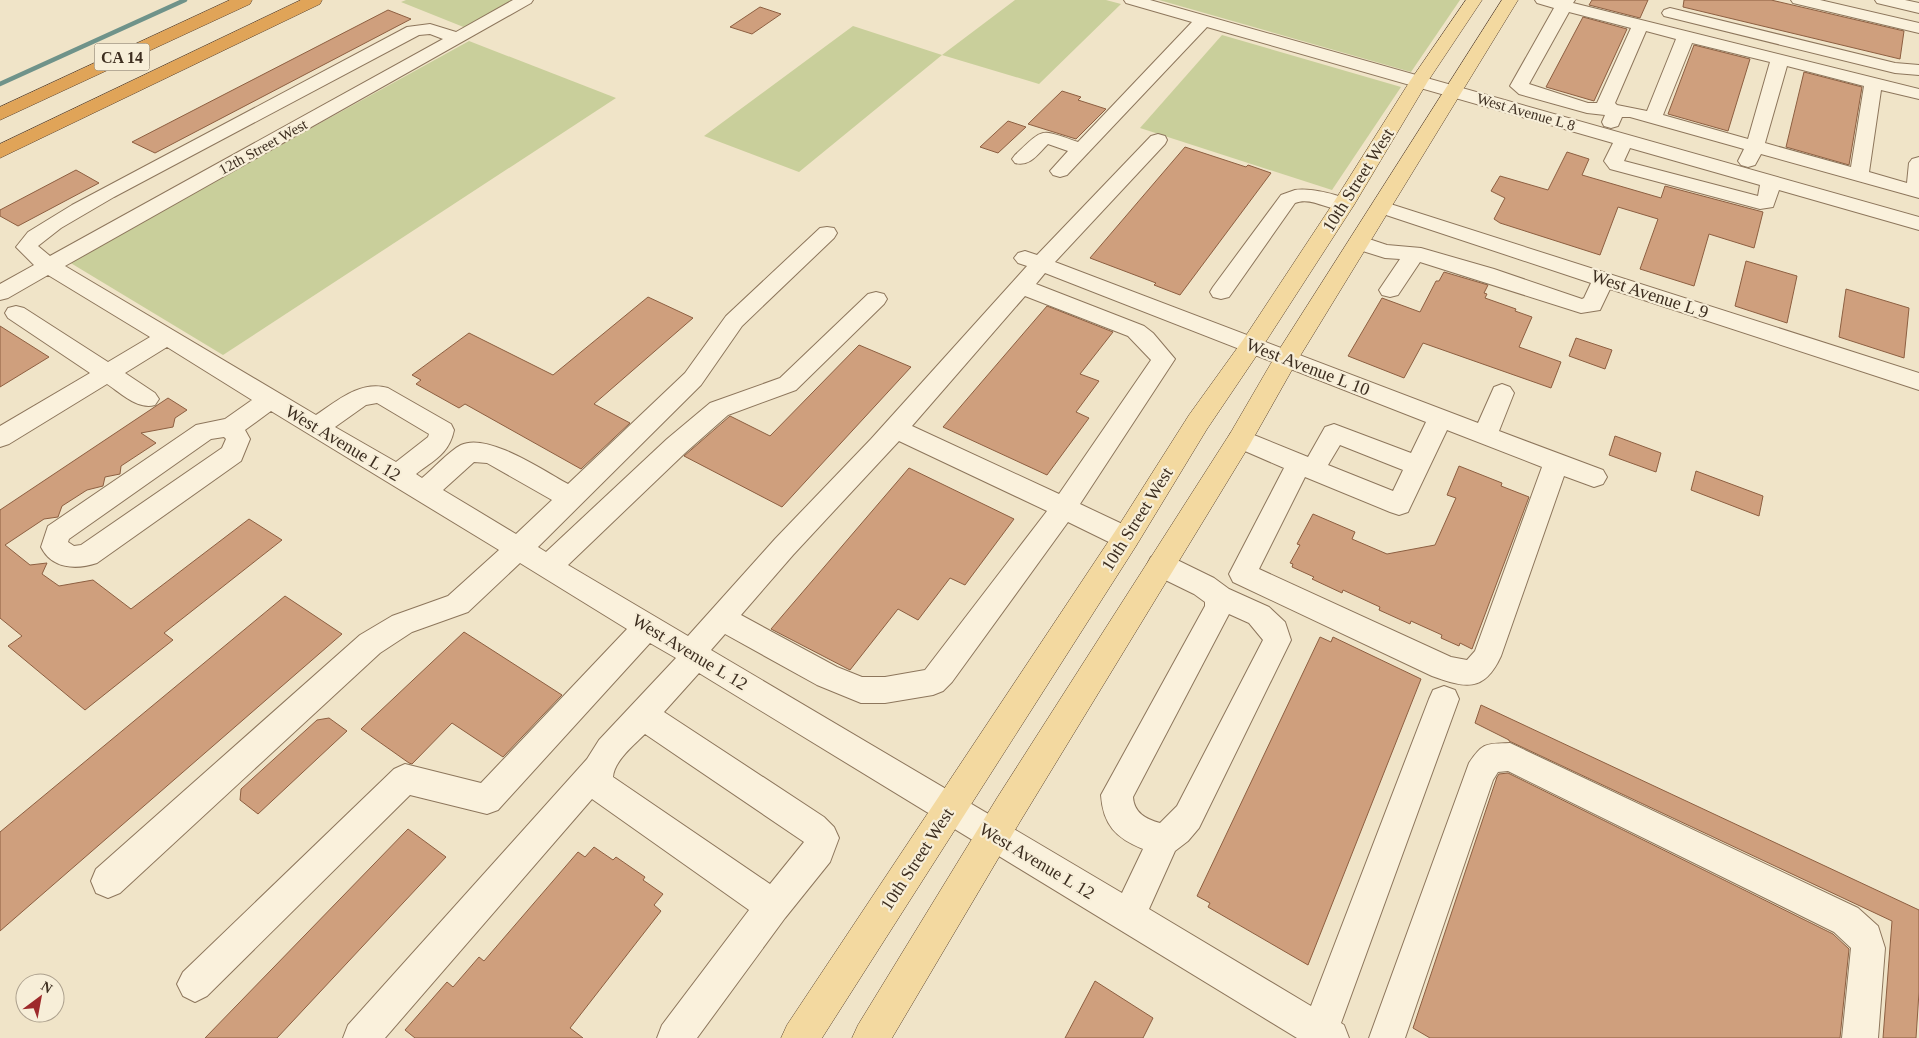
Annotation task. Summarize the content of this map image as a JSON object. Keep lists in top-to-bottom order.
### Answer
{
  "streets": {
    "highway": ["CA 14"],
    "main road": ["10th Street West"],
    "street": [
      "West Avenue L 8",
      "12th Street West",
      "West Avenue L 9",
      "West Avenue L 10",
      "West Avenue L 12"
    ]
  },
  "crossings": [
    ["West Avenue L 8", "10th Street West"],
    ["12th Street West", "West Avenue L 12"],
    ["10th Street West", "West Avenue L 9"],
    ["10th Street West", "West Avenue L 10"],
    ["10th Street West", "West Avenue L 12"]
  ],
  "north": "top right"
}
